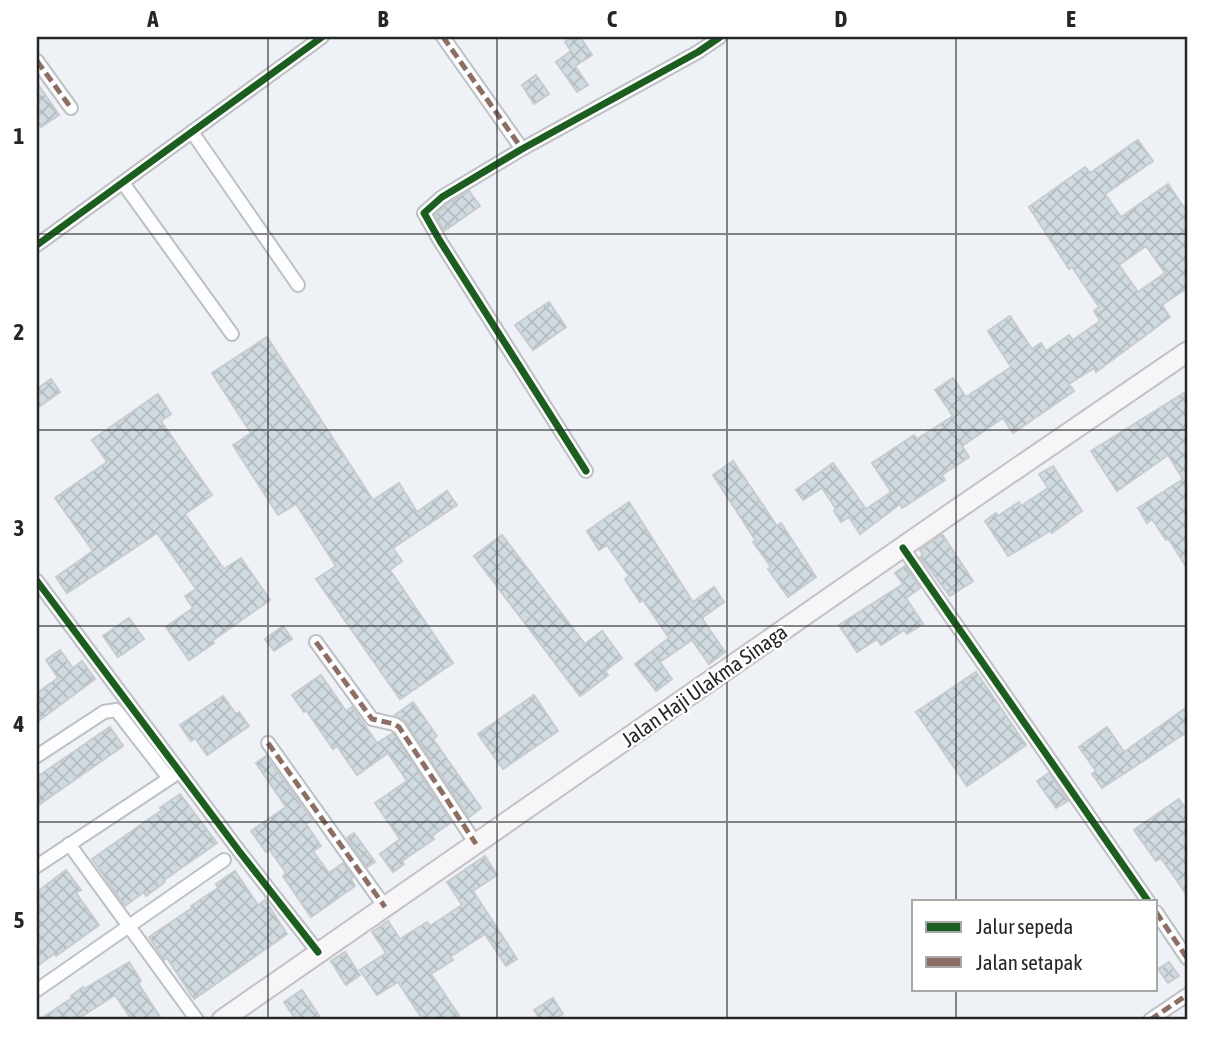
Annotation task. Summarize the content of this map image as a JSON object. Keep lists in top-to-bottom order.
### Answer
{
  "streets": {
    "main road": ["Jalan Haji Ulakma Sinaga"]
  },
  "legend": ["Jalur sepeda", "Jalan setapak"],
  "grid": {
    "columns": [
      "A",
      "B",
      "C",
      "D",
      "E"
    ],
    "rows": [
      "1",
      "2",
      "3",
      "4",
      "5"
    ]
  }
}
